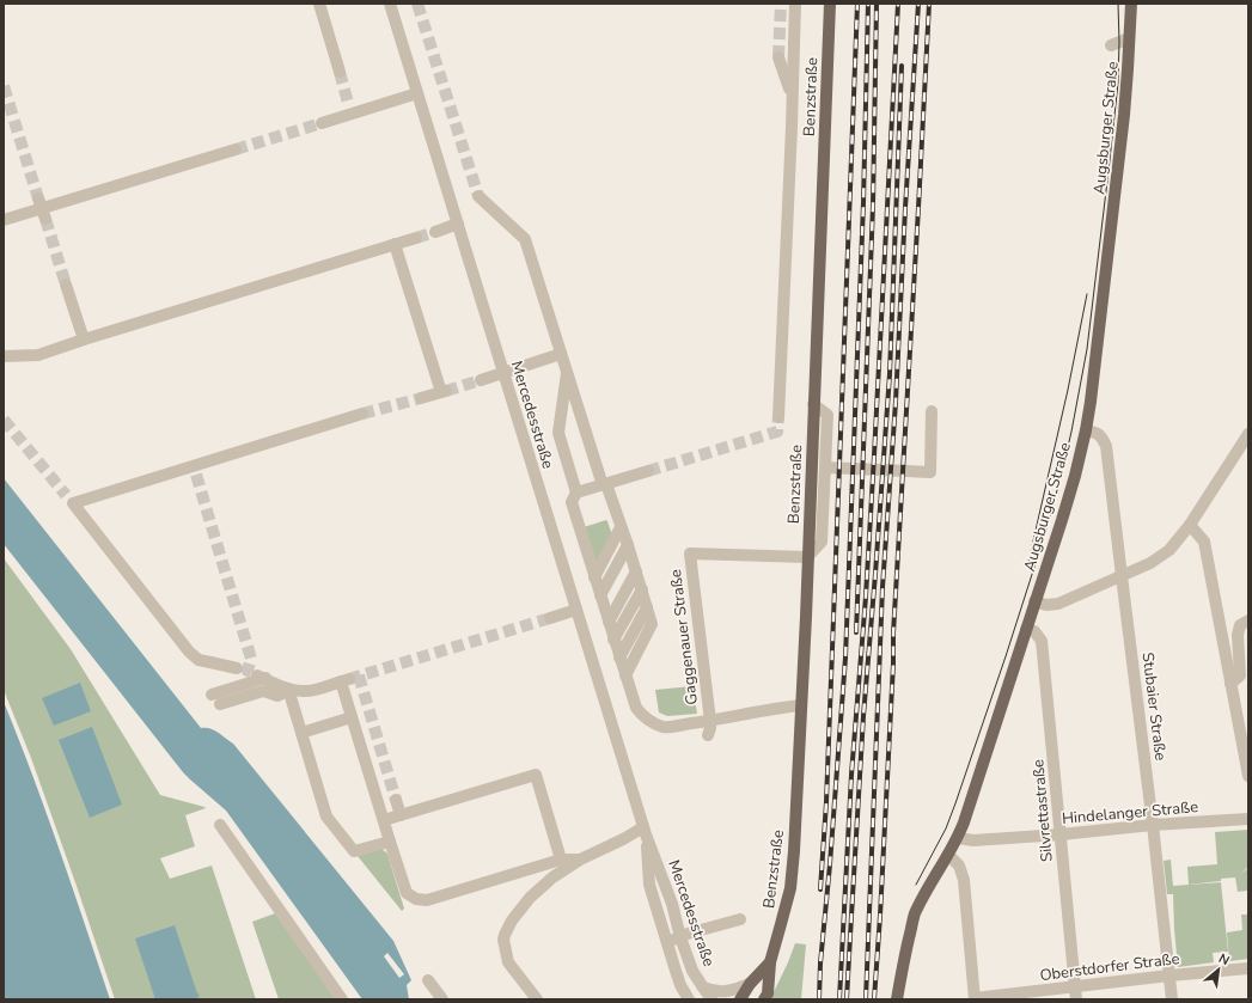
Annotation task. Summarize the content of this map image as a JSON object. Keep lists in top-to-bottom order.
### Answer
{
  "streets": {
    "main road": ["Benzstraße", "Augsburger Straße"],
    "street": [
      "Mercedesstraße",
      "Gaggenauer Straße",
      "Stubaier Straße",
      "Silvrettastraße",
      "Hindelanger Straße",
      "Oberstdorfer Straße"
    ]
  },
  "crossings": [
    ["Benzstraße", "Gaggenauer Straße"],
    ["Augsburger Straße", "Stubaier Straße"],
    ["Augsburger Straße", "Silvrettastraße"],
    ["Augsburger Straße", "Hindelanger Straße"],
    ["Stubaier Straße", "Hindelanger Straße"],
    ["Stubaier Straße", "Oberstdorfer Straße"],
    ["Silvrettastraße", "Hindelanger Straße"],
    ["Silvrettastraße", "Oberstdorfer Straße"]
  ],
  "north": "top right"
}
